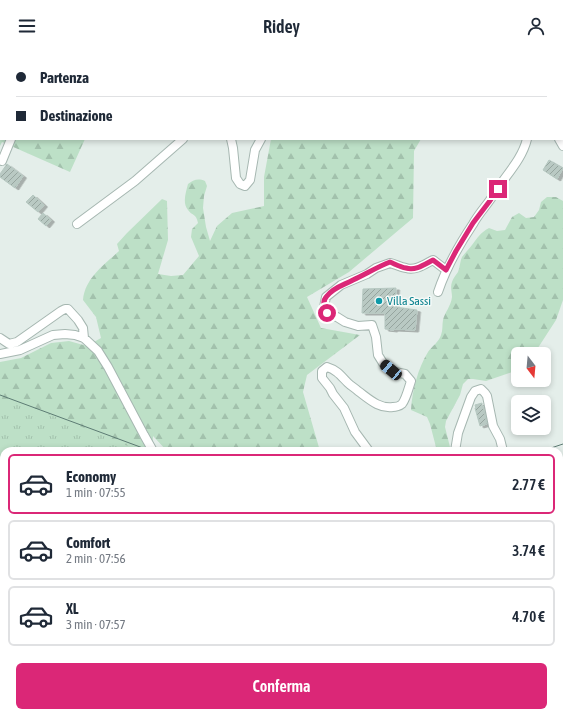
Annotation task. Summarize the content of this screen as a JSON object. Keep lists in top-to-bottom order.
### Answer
{
  "places": ["Villa Sassi"],
  "north": "bottom",
  "page": {
    "header": "Ridey",
    "banner": ["Partenza", "Destinazione"],
    "list": [
      {
        "name": "Economy",
        "note": "1 min · 07:55",
        "value": "2.77 €"
      },
      {
        "name": "Comfort",
        "note": "2 min · 07:56",
        "value": "3.74 €"
      },
      {
        "name": "XL",
        "note": "3 min · 07:57",
        "value": "4.70 €"
      }
    ],
    "buttons": "Conferma"
  }
}
